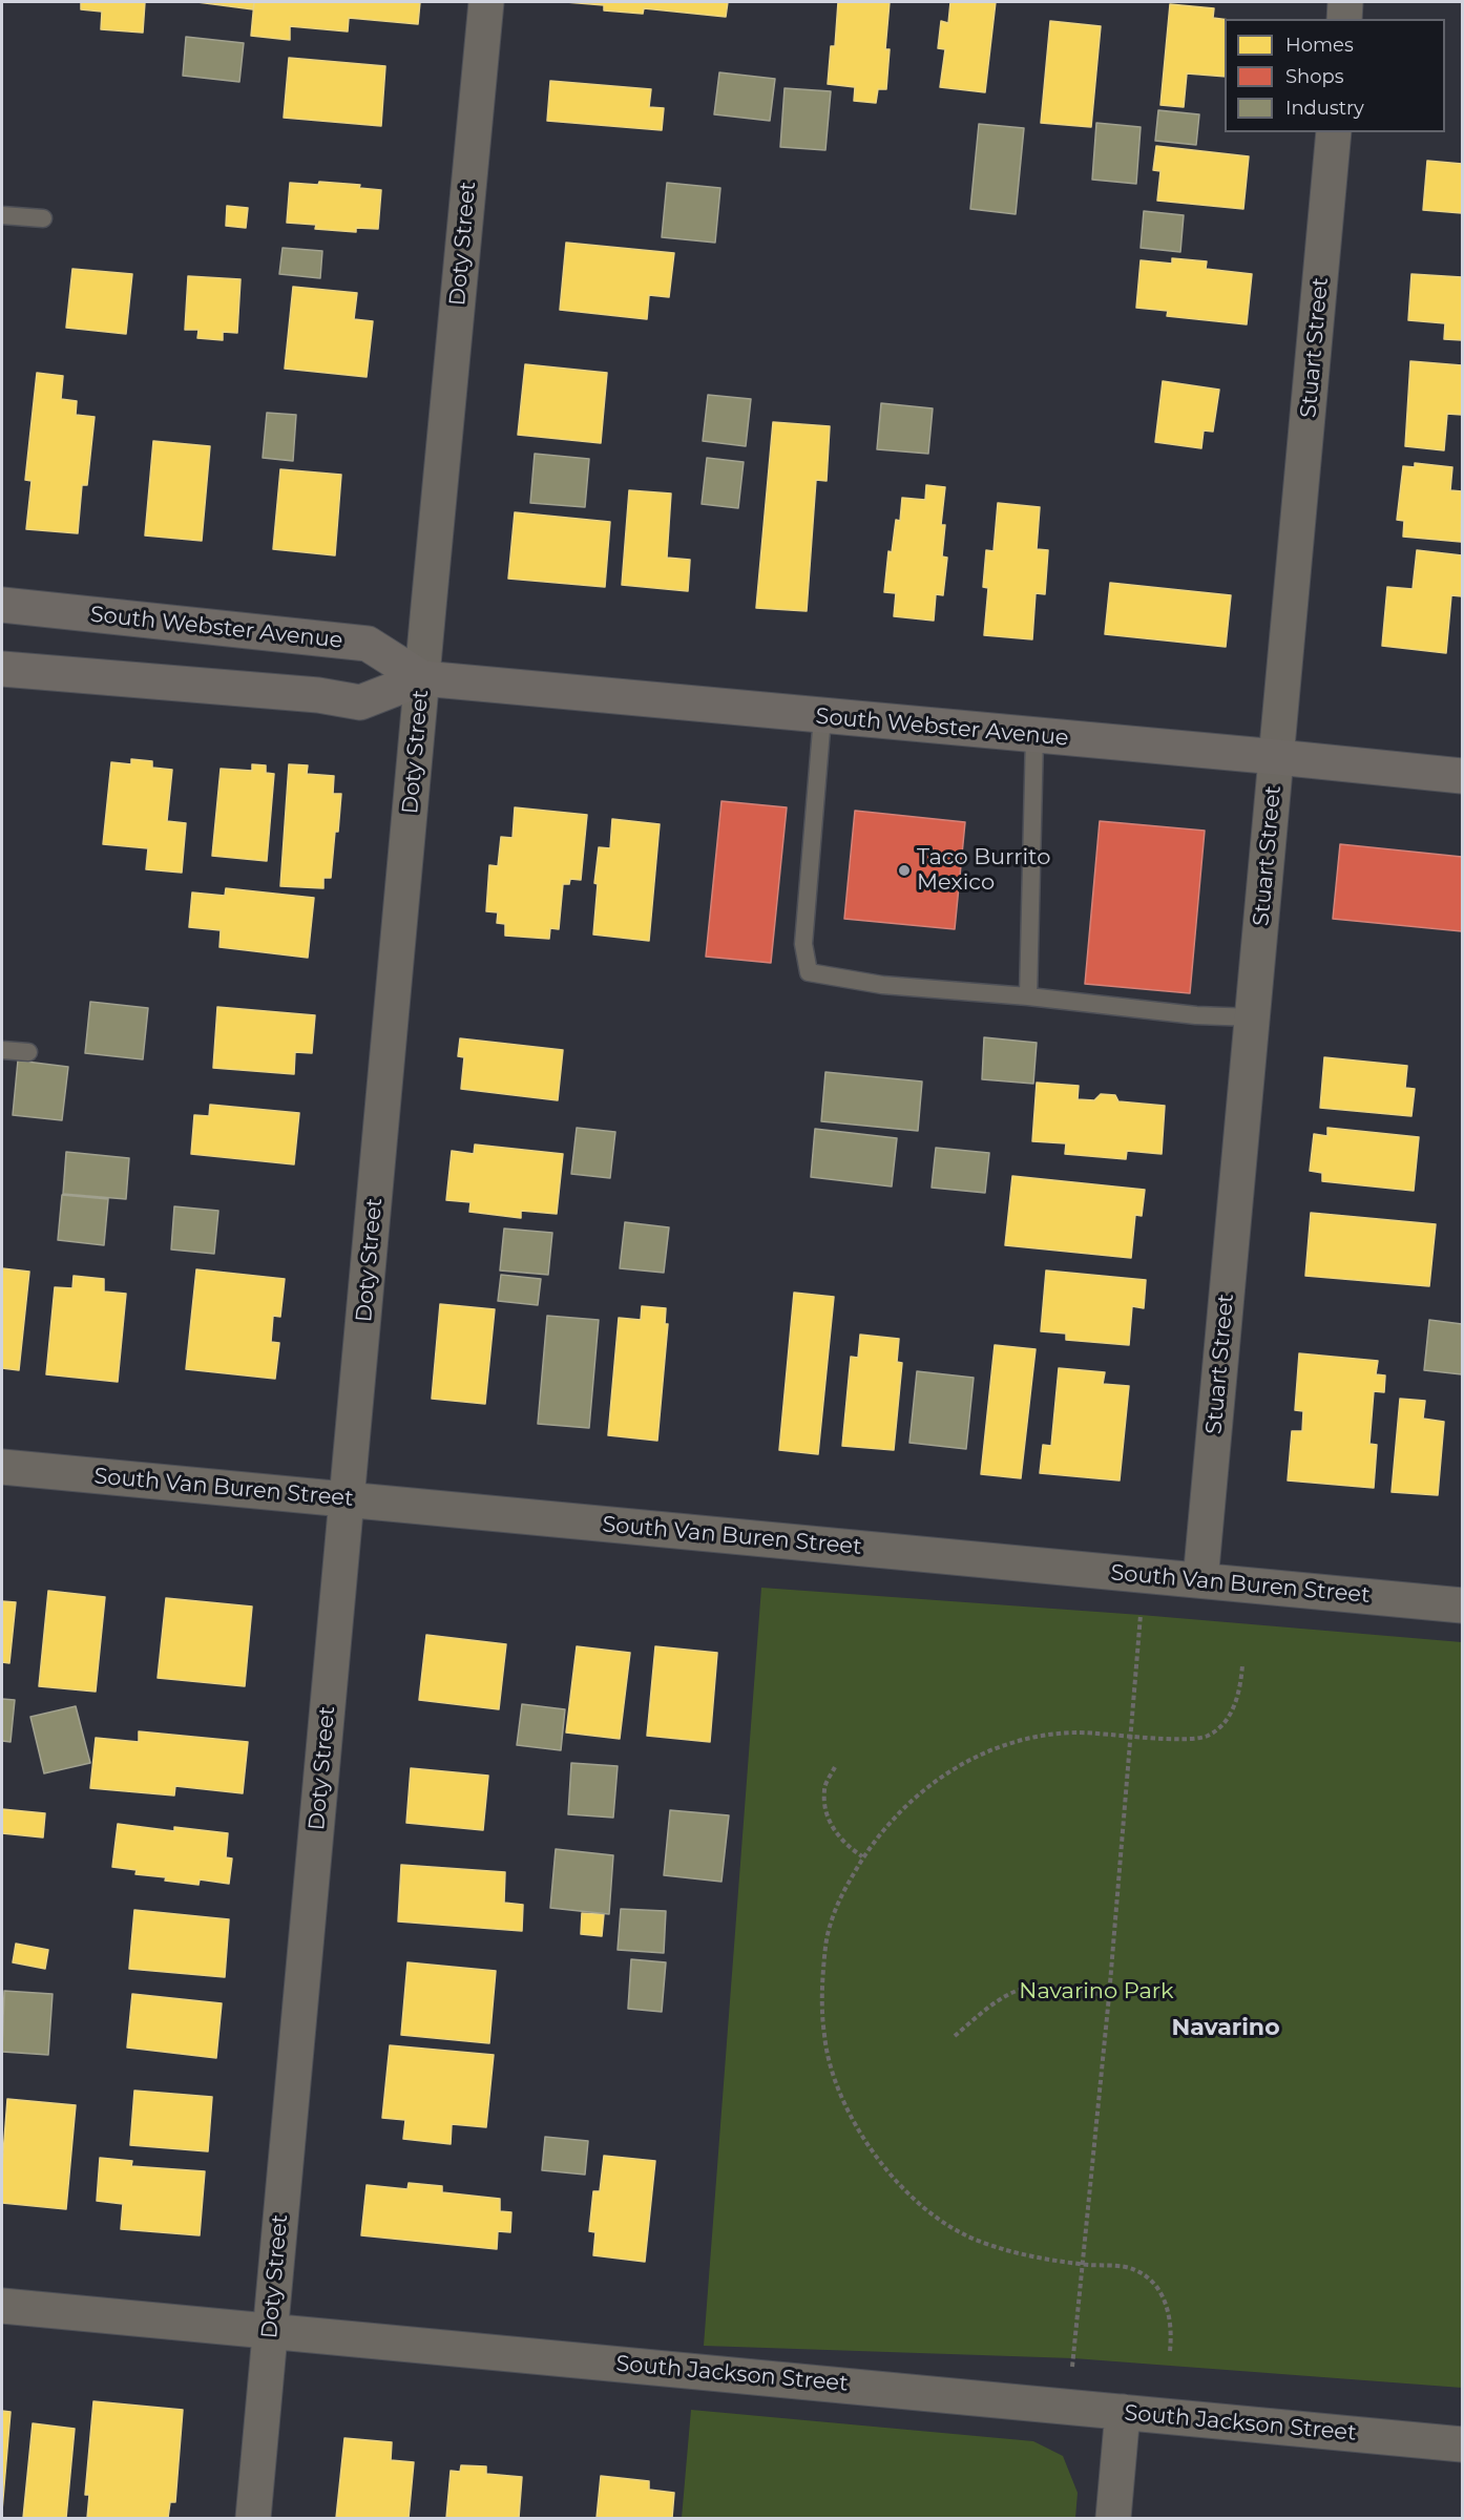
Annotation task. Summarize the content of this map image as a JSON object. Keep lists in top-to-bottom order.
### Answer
{
  "streets": {
    "main road": ["South Webster Avenue"],
    "street": [
      "Doty Street",
      "Stuart Street",
      "South Van Buren Street",
      "South Jackson Street"
    ]
  },
  "crossings": [
    ["Doty Street", "South Webster Avenue"],
    ["Doty Street", "South Van Buren Street"],
    ["Doty Street", "South Jackson Street"],
    ["Stuart Street", "South Webster Avenue"],
    ["Stuart Street", "South Van Buren Street"]
  ],
  "districts": ["Navarino"],
  "parks": ["Navarino Park"],
  "places": ["Taco Burrito Mexico"],
  "legend": ["Homes", "Shops", "Industry"]
}
